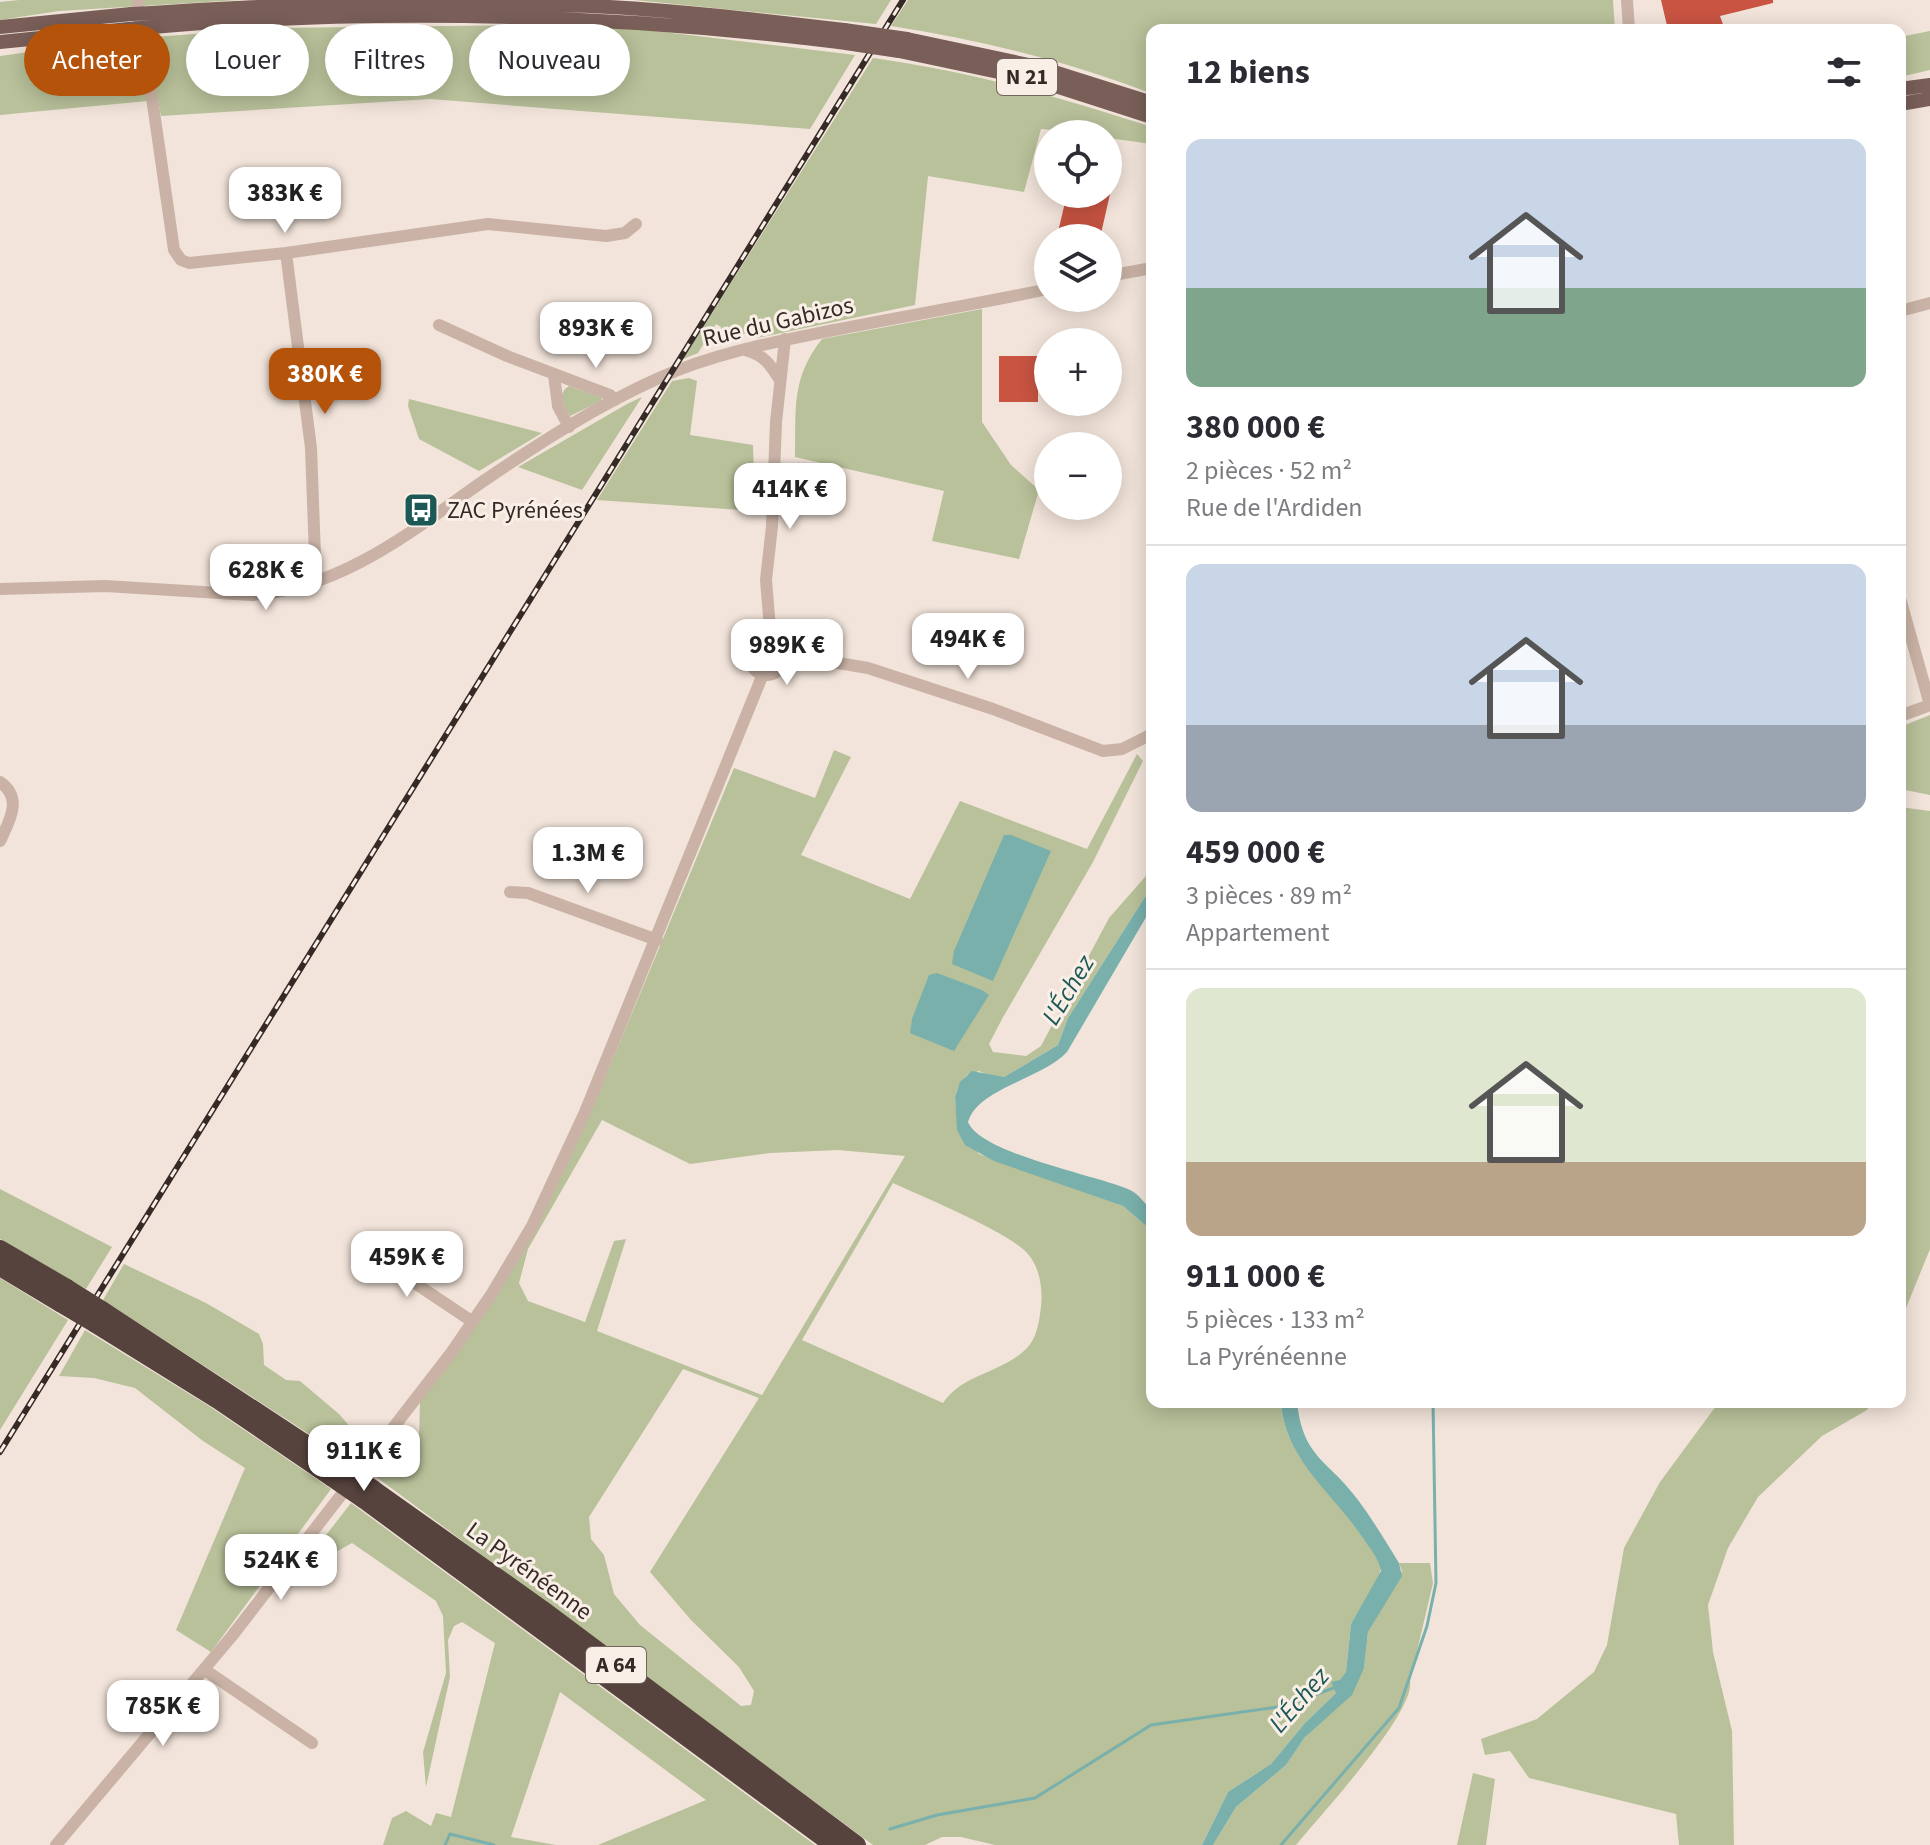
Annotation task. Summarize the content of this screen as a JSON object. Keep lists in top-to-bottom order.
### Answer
{
  "streets": {
    "highway": ["La Pyrénéenne", "A 64"],
    "main road": ["N 21"],
    "street": ["Rue du Gabizos"]
  },
  "water": ["L'Échez"],
  "places": {
    "bus stop": ["ZAC Pyrénées"]
  },
  "page": {
    "chip": [
      "Acheter",
      "Louer",
      "Filtres",
      "Nouveau"
    ],
    "heading": "12 biens",
    "map_buttons": ["+", "−"],
    "list": [
      {
        "name": "380 000 €",
        "note": "2 pièces · 52 m² · Rue de l'Ardiden"
      },
      {
        "name": "459 000 €",
        "note": "3 pièces · 89 m² · Appartement"
      },
      {
        "name": "911 000 €",
        "note": "5 pièces · 133 m² · La Pyrénéenne"
      }
    ],
    "price": [
      "383K €",
      "893K €",
      "380K €",
      "414K €",
      "628K €",
      "494K €",
      "989K €",
      "1.3M €",
      "459K €",
      "911K €",
      "524K €",
      "785K €"
    ]
  }
}
